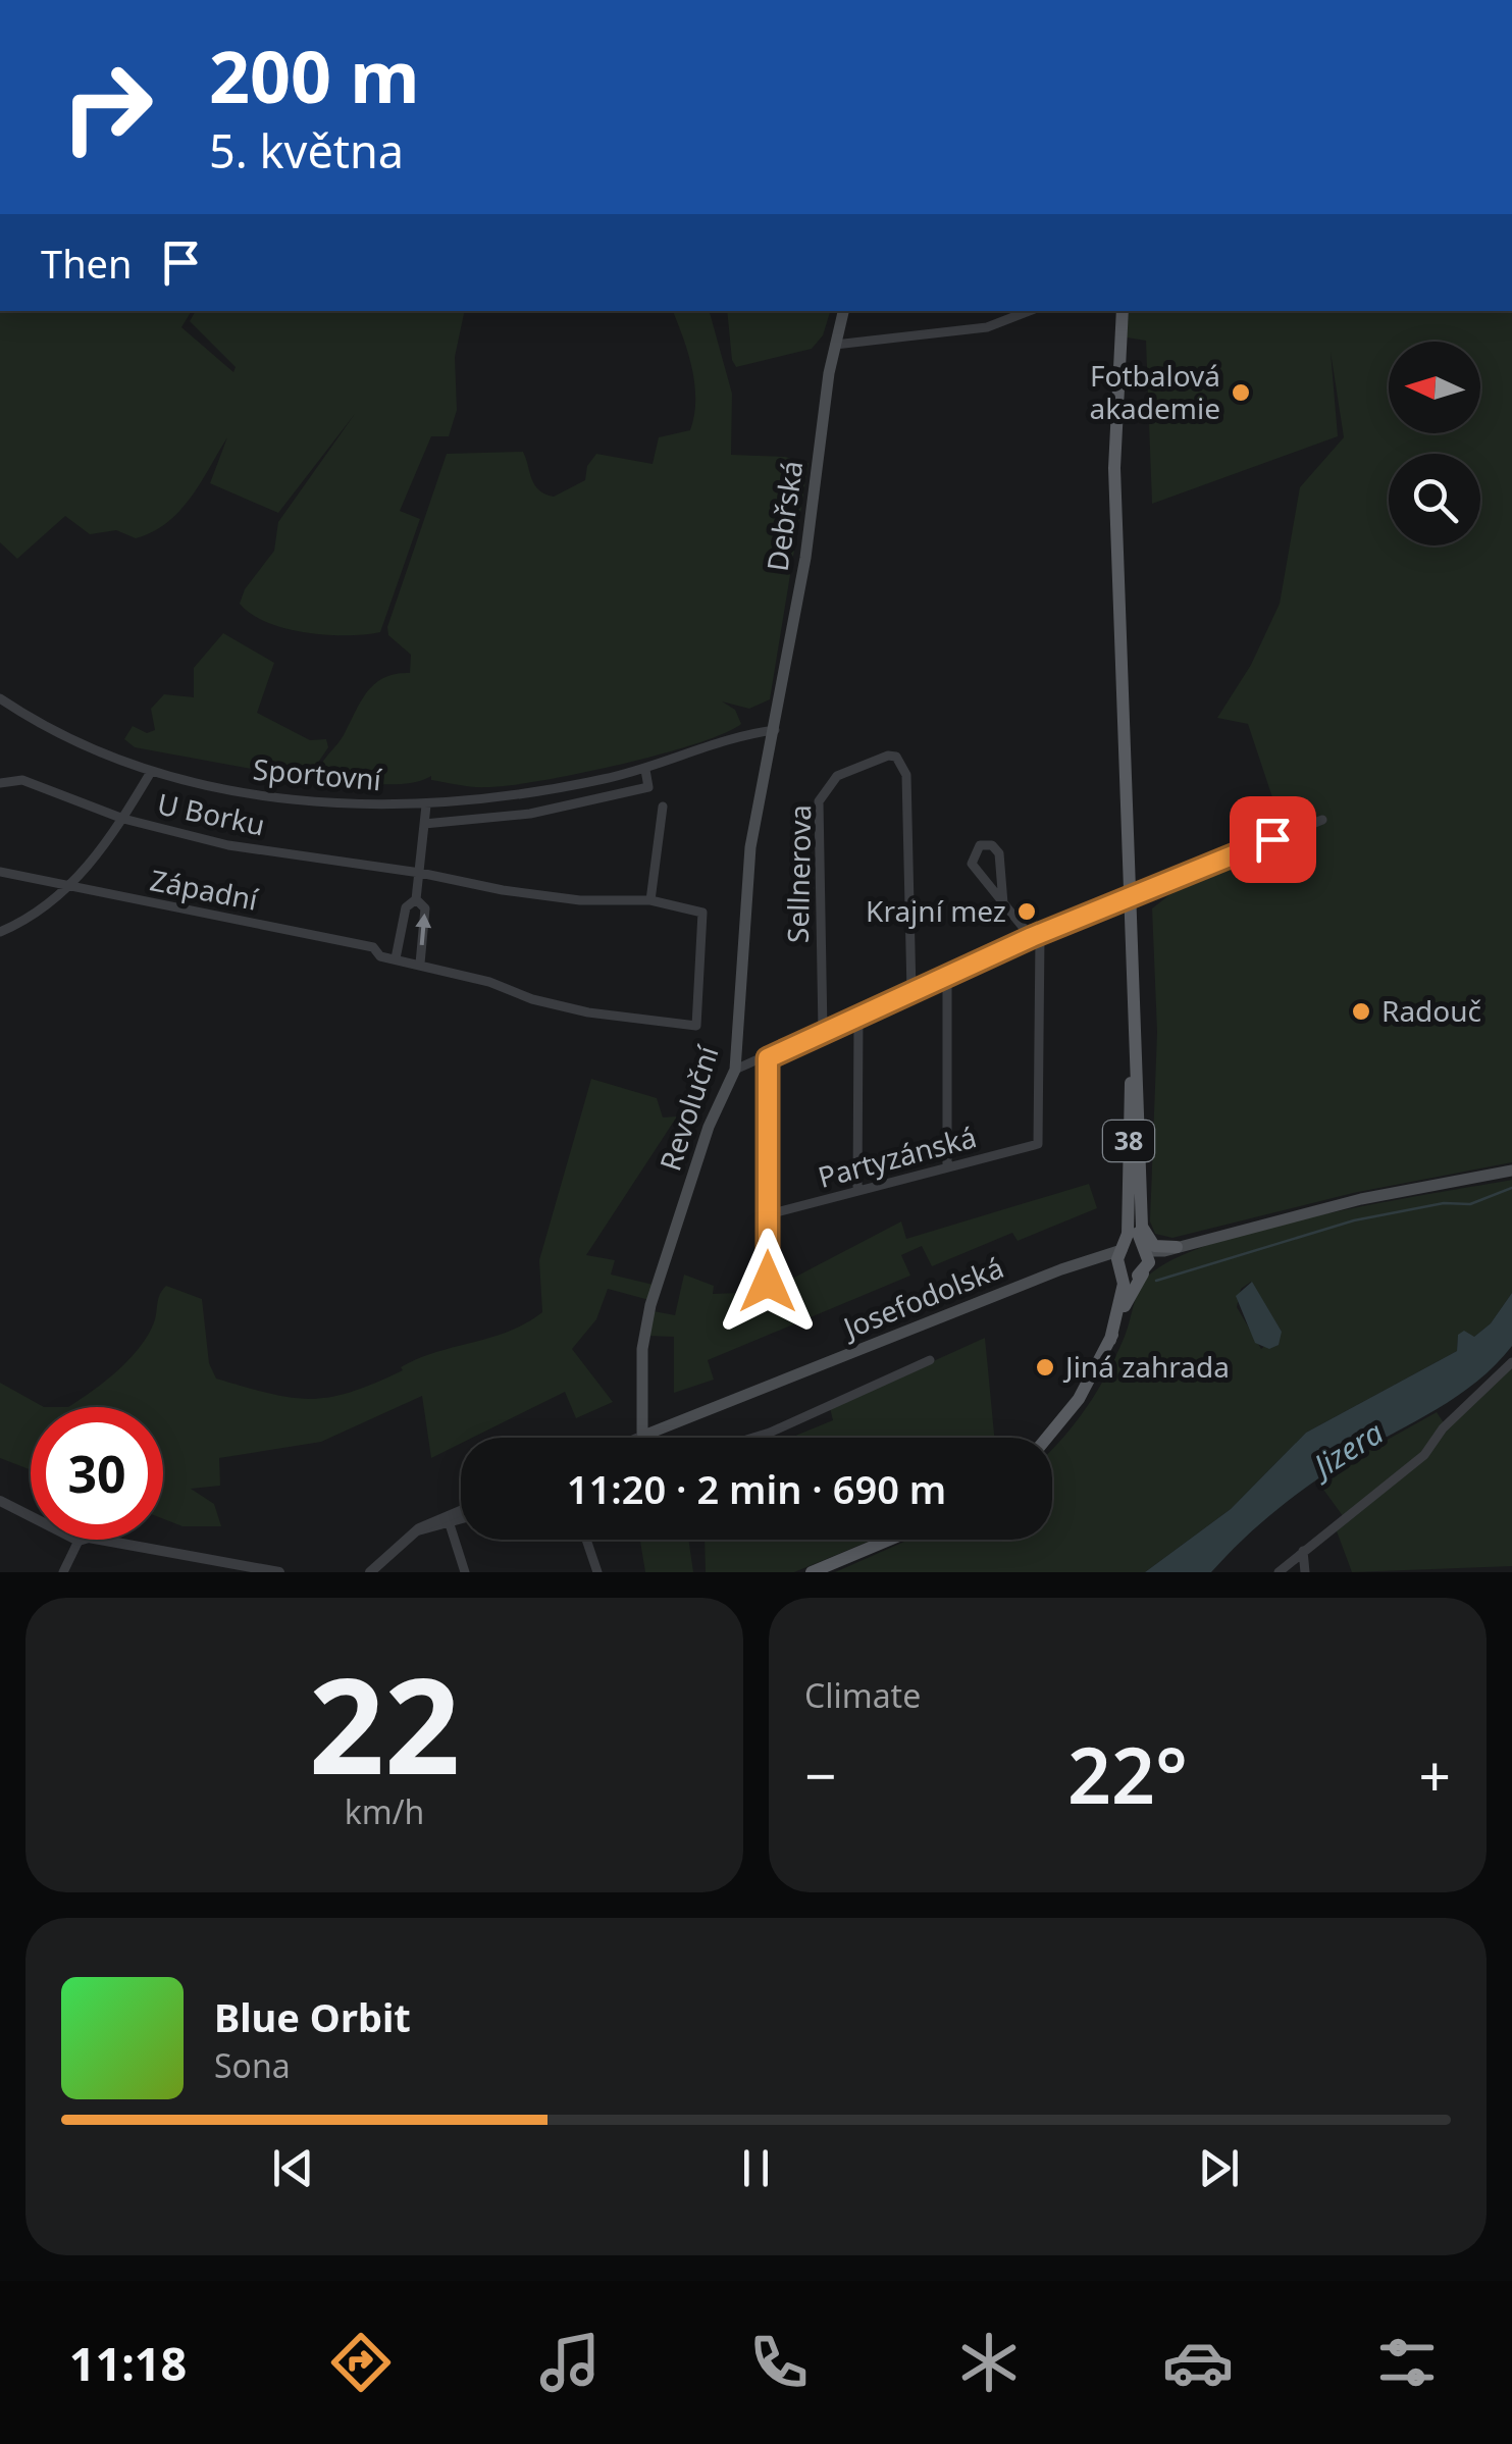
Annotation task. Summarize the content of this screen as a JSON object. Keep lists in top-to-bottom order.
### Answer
{
  "streets": {
    "main road": [
      "Debřská",
      "Revoluční",
      "38",
      "Josefodolská"
    ],
    "street": [
      "Sportovní",
      "U Borku",
      "Sellnerova",
      "Západní",
      "Partyzánská"
    ]
  },
  "crossings": [
    ["Debřská", "Sportovní"],
    ["Debřská", "Revoluční"],
    ["Sportovní", "Revoluční"],
    ["U Borku", "Západní"],
    ["Revoluční", "Josefodolská"],
    ["38", "Josefodolská"]
  ],
  "water": ["Jizera"],
  "places": [
    "Fotbalová akademie",
    "Krajní mez",
    "Radouč",
    "Jiná zahrada"
  ],
  "north": "left",
  "page": {
    "turn": ["200 m", "5. května"],
    "then": "Then",
    "limit": "30",
    "trip": "11:20 · 2 min · 690 m",
    "tile": [
      ["22", "km/h"],
      "Climate"
    ],
    "heat": ["−", "22°", "+"],
    "song": ["Blue Orbit", "Sona"],
    "tabs": "11:18"
  }
}
